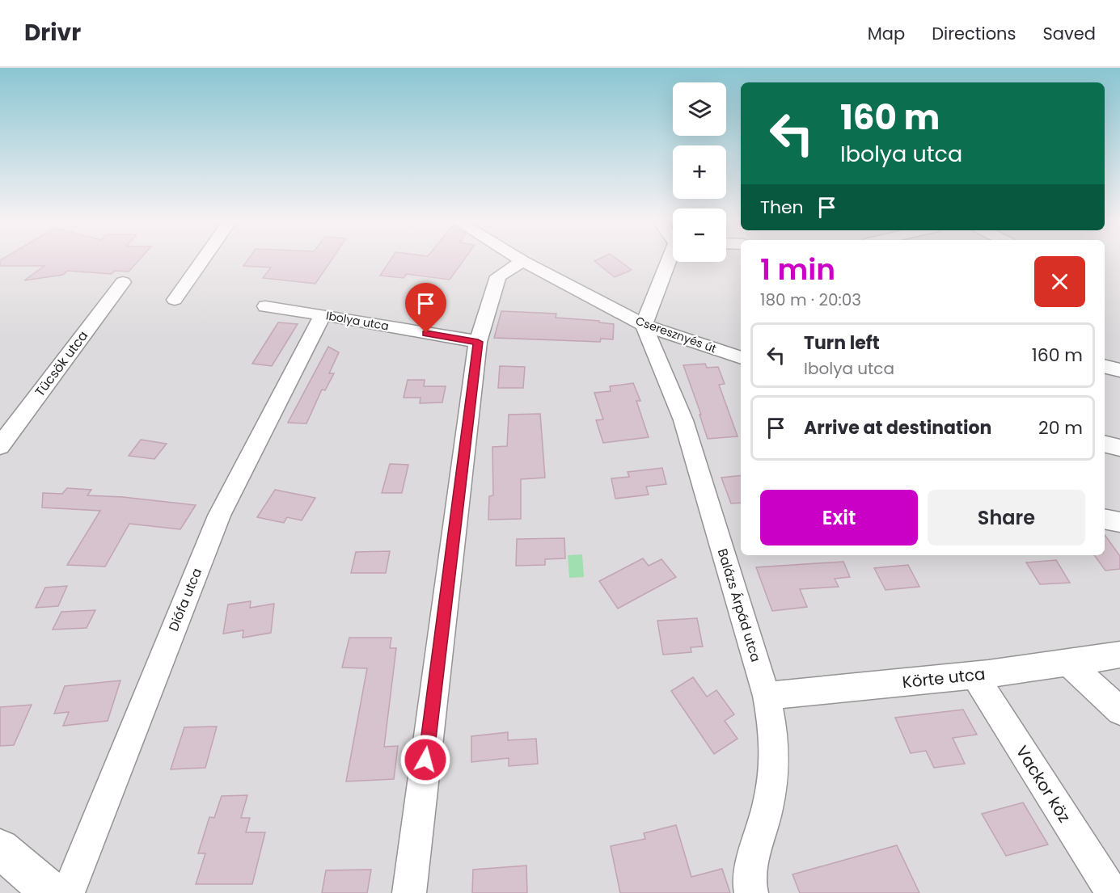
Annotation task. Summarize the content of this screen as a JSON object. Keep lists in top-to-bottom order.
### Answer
{
  "streets": {
    "street": [
      "Ibolya utca",
      "Cseresznyés út",
      "Tücsök utca",
      "Diófa utca",
      "Balázs Árpád utca",
      "Körte utca",
      "Vackor köz"
    ]
  },
  "crossings": [
    ["Ibolya utca", "Diófa utca"],
    ["Cseresznyés út", "Balázs Árpád utca"],
    ["Balázs Árpád utca", "Körte utca"],
    ["Körte utca", "Vackor köz"]
  ],
  "page": {
    "header": "Drivr",
    "nav": ["Map", "Directions", "Saved"],
    "map_buttons": ["+", "−"],
    "turn": ["160 m", "Ibolya utca"],
    "then": "Then",
    "heading": ["1 min", "180 m · 20:03"],
    "list": [
      {
        "name": "Turn left",
        "note": "Ibolya utca",
        "value": "160 m"
      },
      {
        "name": "Arrive at destination",
        "value": "20 m"
      }
    ],
    "buttons": ["Exit", "Share"]
  }
}
